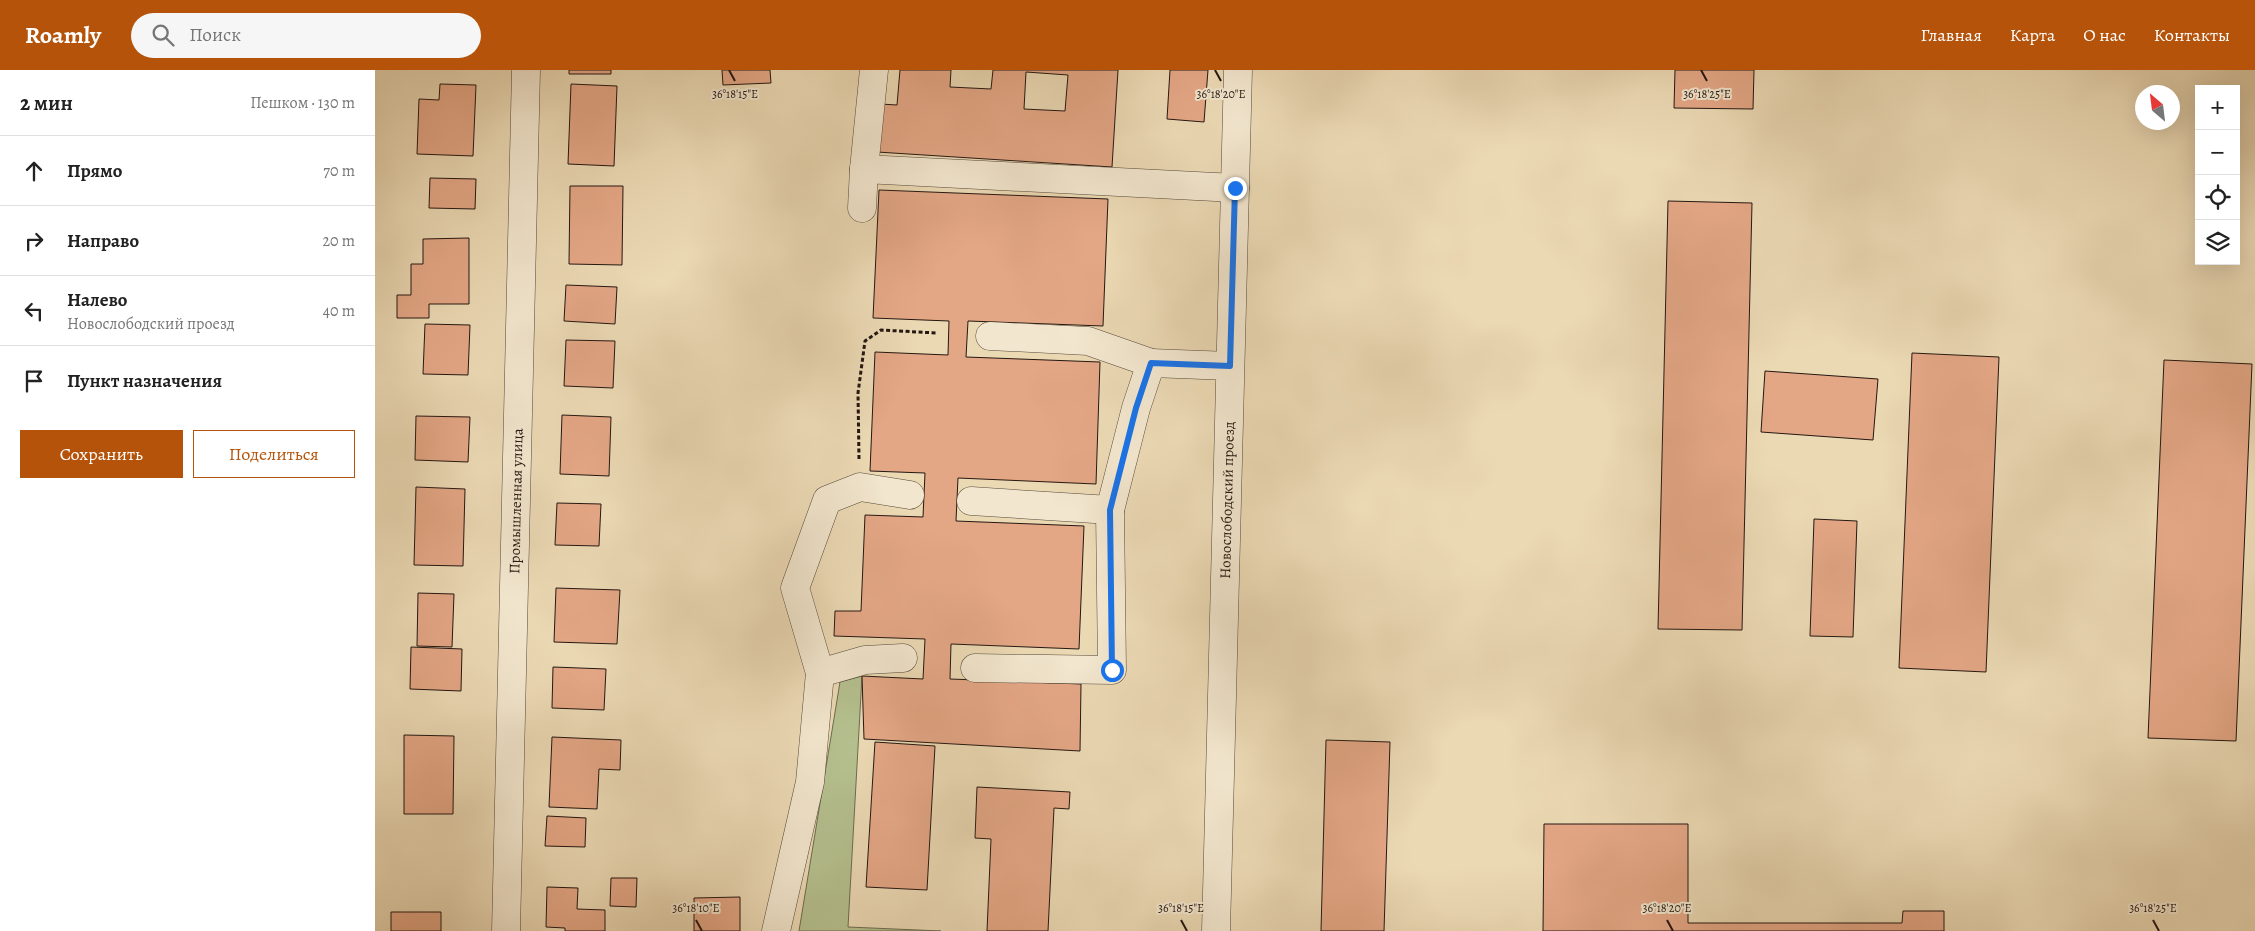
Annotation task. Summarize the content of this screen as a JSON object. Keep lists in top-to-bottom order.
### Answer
{
  "streets": {
    "street": ["Промышленная улица", "Новослободский проезд"]
  },
  "north": "top left",
  "page": {
    "header": "Roamly",
    "search": "Поиск",
    "nav": [
      "Главная",
      "Карта",
      "О нас",
      "Контакты"
    ],
    "heading": ["2 мин", "Пешком · 130 m"],
    "map_buttons": ["+", "−"],
    "list": [
      ["Прямо", "70 m"],
      ["Направо", "20 m"],
      ["Налево", "Новослободский проезд", "40 m"],
      "Пункт назначения"
    ],
    "buttons": ["Сохранить", "Поделиться"]
  },
  "coordinates": [
    "36°18'15\"E",
    "36°18'20\"E",
    "36°18'25\"E",
    "36°18'10\"E"
  ]
}
